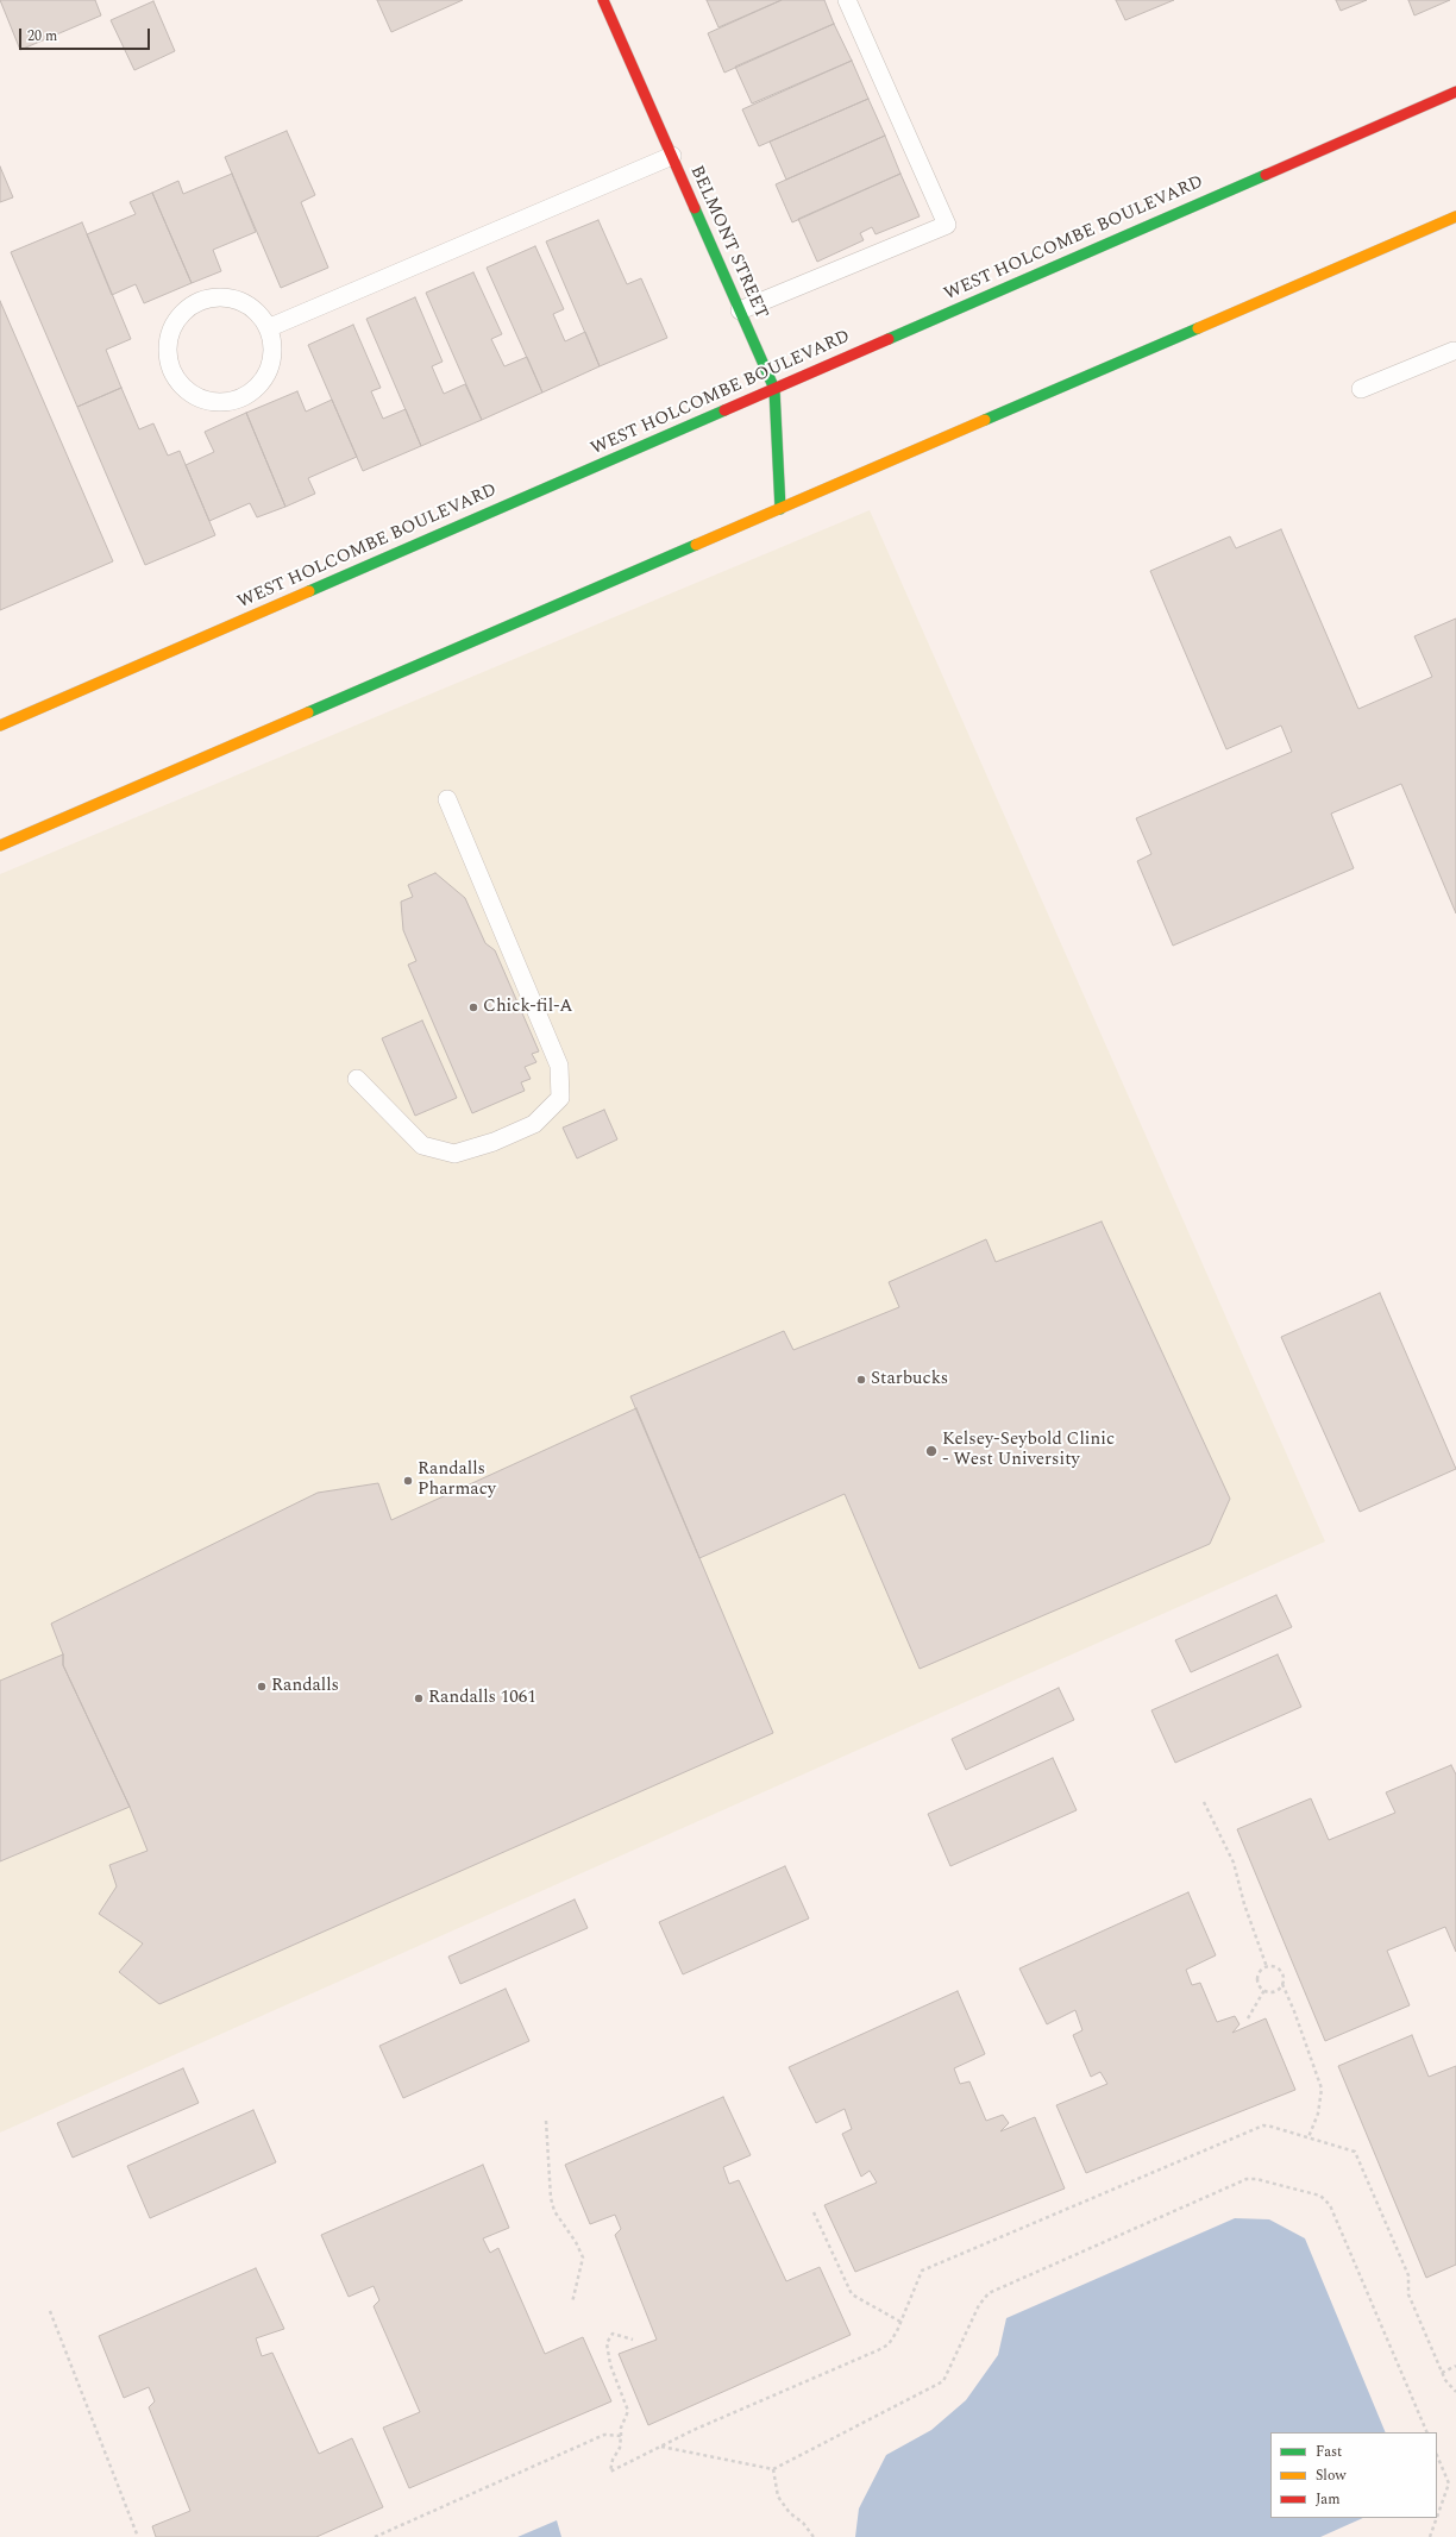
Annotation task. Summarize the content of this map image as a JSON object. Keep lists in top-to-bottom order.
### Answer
{
  "streets": {
    "main road": ["WEST HOLCOMBE BOULEVARD", "BELMONT STREET"]
  },
  "crossings": [
    ["WEST HOLCOMBE BOULEVARD", "BELMONT STREET"]
  ],
  "places": [
    "Chick-fil-A",
    "Starbucks",
    "Kelsey-Seybold Clinic - West University",
    "Randalls Pharmacy",
    "Randalls",
    "Randalls 1061"
  ],
  "legend": ["Fast", "Slow", "Jam"],
  "scale_bar": "20 m"
}
